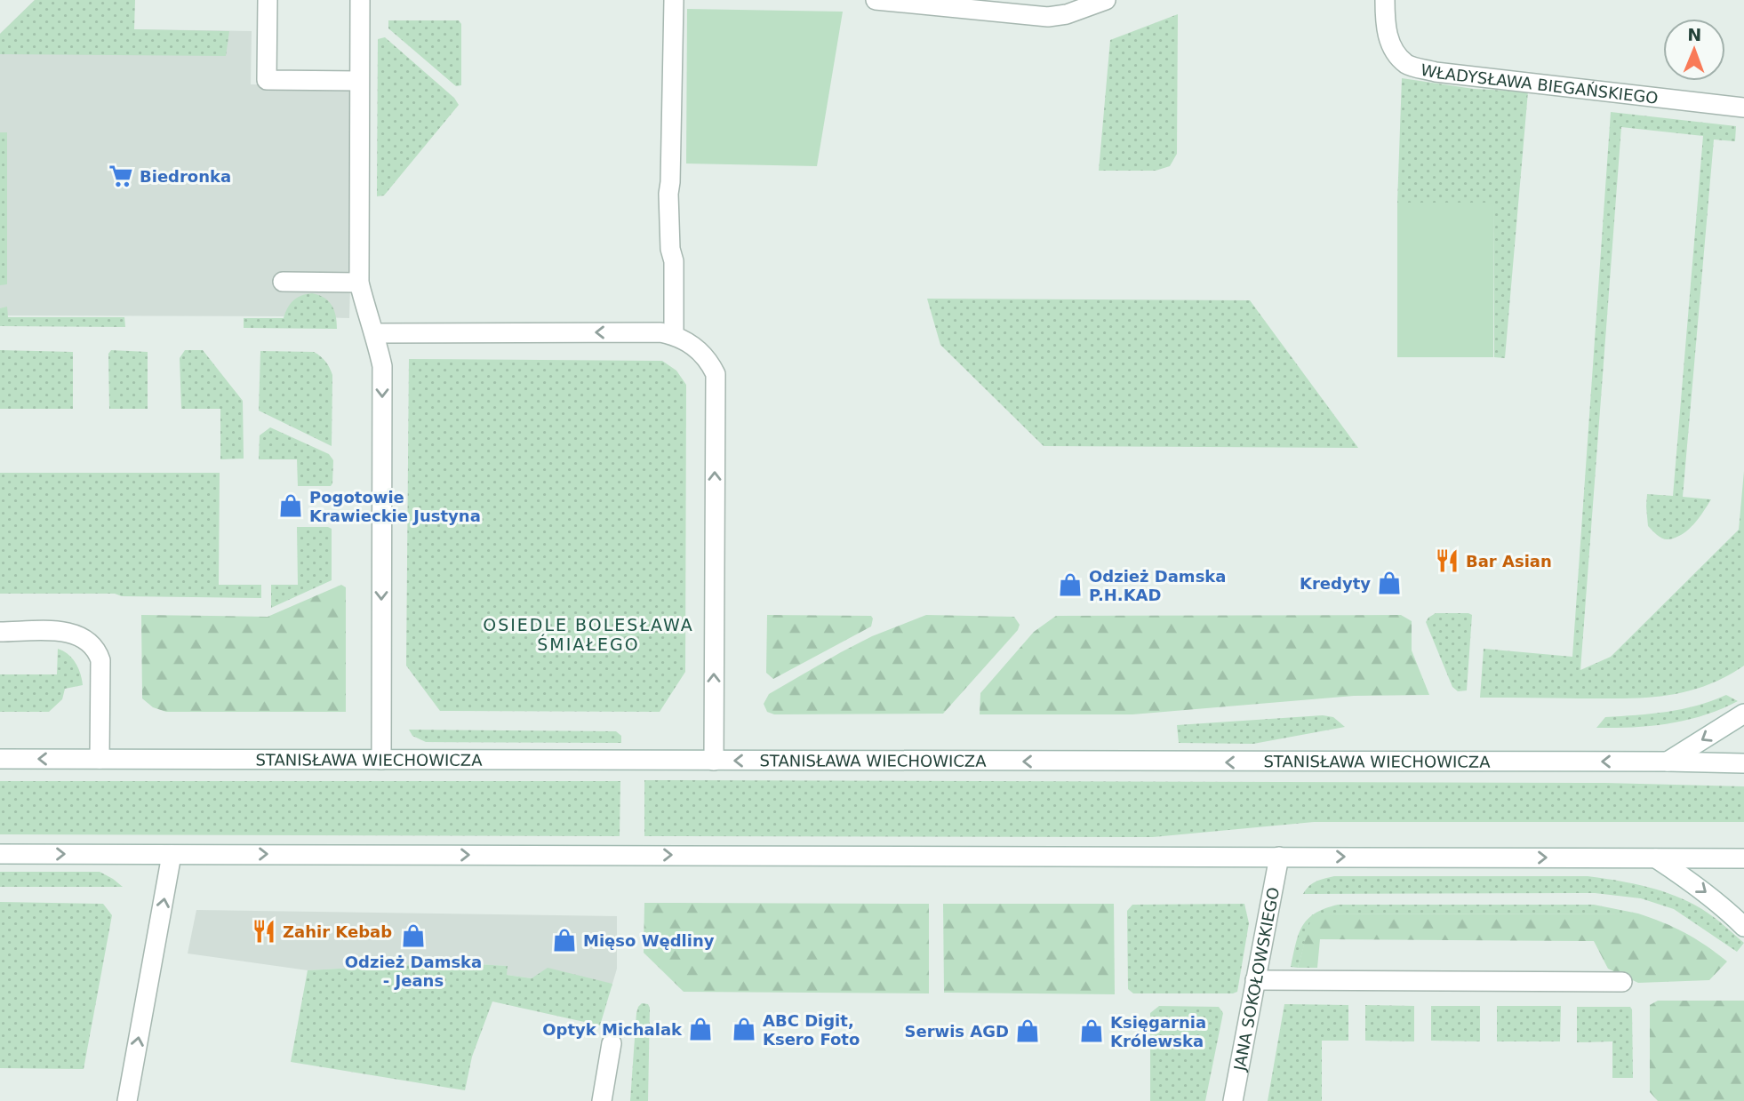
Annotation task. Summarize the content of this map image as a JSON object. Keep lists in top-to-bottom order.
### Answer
{
  "streets": {
    "street": ["WŁADYSŁAWA BIEGAŃSKIEGO", "STANISŁAWA WIECHOWICZA", "JANA SOKOŁOWSKIEGO"]
  },
  "districts": ["OSIEDLE BOLESŁAWA ŚMIAŁEGO"],
  "places": {
    "supermarket": ["Biedronka"],
    "shop": [
      "Pogotowie Krawieckie Justyna",
      "Kredyty",
      "Odzież Damska P.H.KAD",
      "Odzież Damska - Jeans",
      "Mięso Wędliny",
      "Optyk Michalak",
      "ABC Digit, Ksero Foto",
      "Serwis AGD",
      "Księgarnia Królewska"
    ],
    "restaurant": ["Bar Asian", "Zahir Kebab"]
  },
  "north": "top"
}
